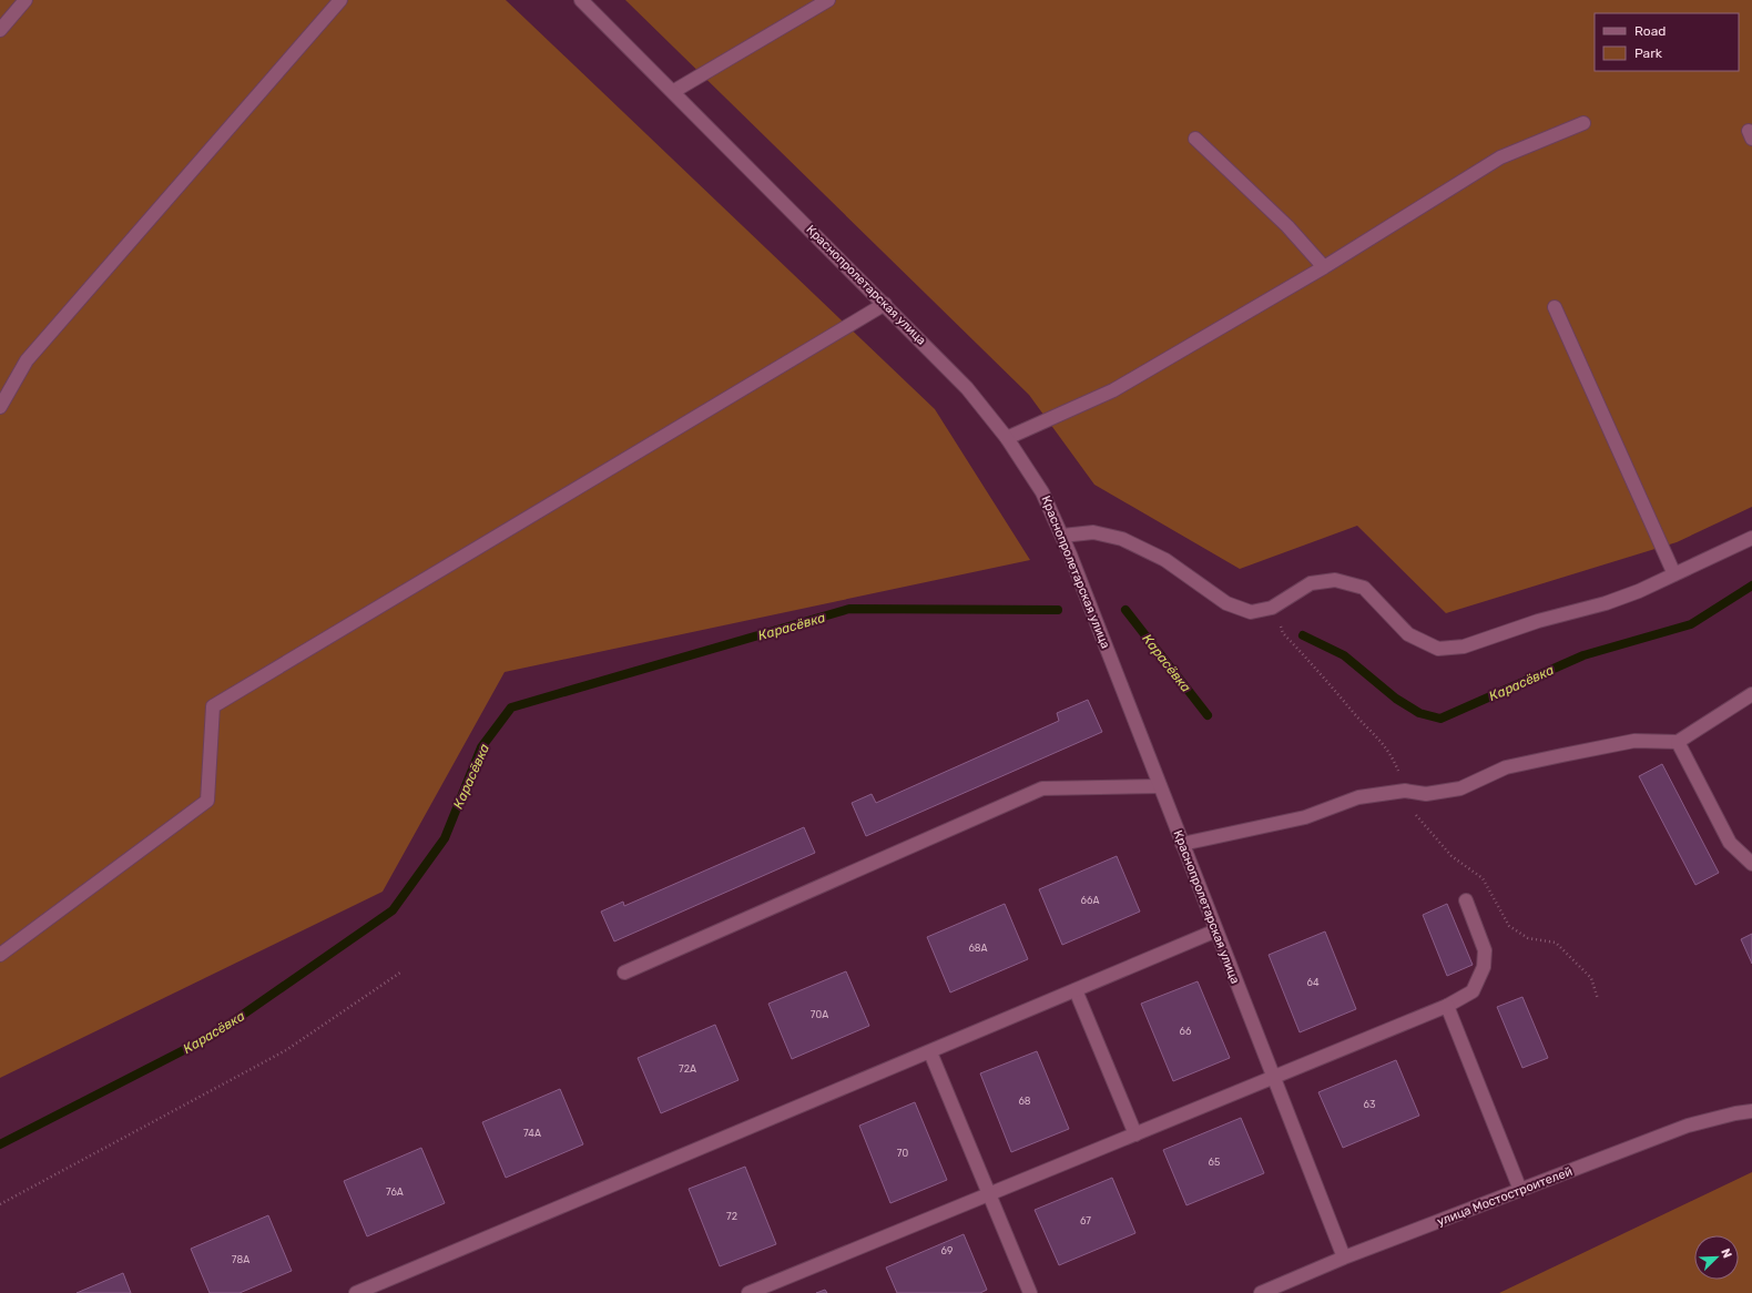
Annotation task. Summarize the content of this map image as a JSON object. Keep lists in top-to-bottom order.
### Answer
{
  "streets": {
    "street": ["Краснопролетарская улица", "улица Мостостроителей"]
  },
  "crossings": [
    ["Краснопролетарская улица", "улица Мостостроителей"]
  ],
  "water": ["Карасёвка"],
  "house_numbers": [
    "66А",
    "68А",
    "64",
    "70А",
    "66",
    "72А",
    "68",
    "63",
    "74А",
    "70",
    "65",
    "76А",
    "72",
    "67",
    "69",
    "78А"
  ],
  "legend": ["Road", "Park"],
  "north": "top right"
}
